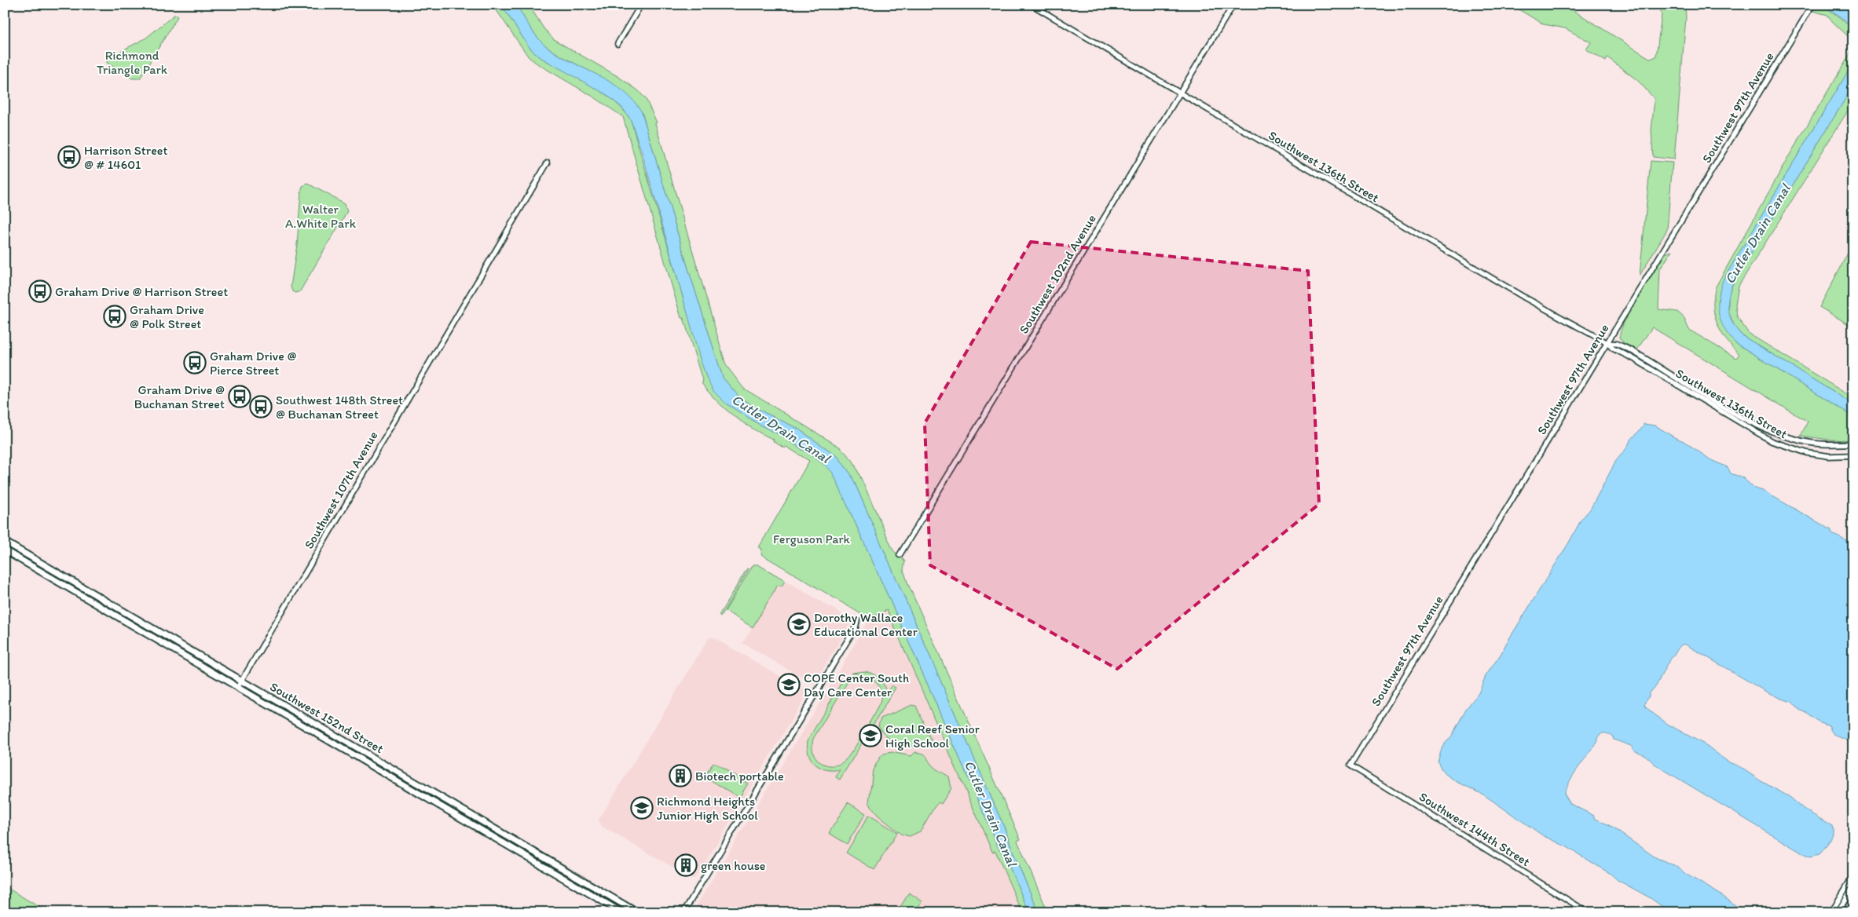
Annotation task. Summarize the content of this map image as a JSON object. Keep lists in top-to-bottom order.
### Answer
{
  "streets": {
    "main road": ["Southwest 152nd Street"],
    "street": [
      "Southwest 97th Avenue",
      "Southwest 136th Street",
      "Southwest 102nd Avenue",
      "Southwest 107th Avenue",
      "Southwest 144th Street"
    ]
  },
  "crossings": [
    ["Southwest 97th Avenue", "Southwest 136th Street"],
    ["Southwest 97th Avenue", "Southwest 144th Street"],
    ["Southwest 136th Street", "Southwest 102nd Avenue"],
    ["Southwest 107th Avenue", "Southwest 152nd Street"]
  ],
  "water": ["Cutler Drain Canal"],
  "parks": ["Richmond Triangle Park", "Walter A.White Park", "Ferguson Park"],
  "places": {
    "bus stop": [
      "Harrison Street @ # 14601",
      "Graham Drive @ Harrison Street",
      "Graham Drive @ Polk Street",
      "Graham Drive @ Pierce Street",
      "Graham Drive @ Buchanan Street",
      "Southwest 148th Street @ Buchanan Street"
    ],
    "school or university": [
      "Dorothy Wallace Educational Center",
      "COPE Center South Day Care Center",
      "Coral Reef Senior High School",
      "Richmond Heights Junior High School"
    ],
    "building": ["Biotech portable", "green house"]
  }
}
